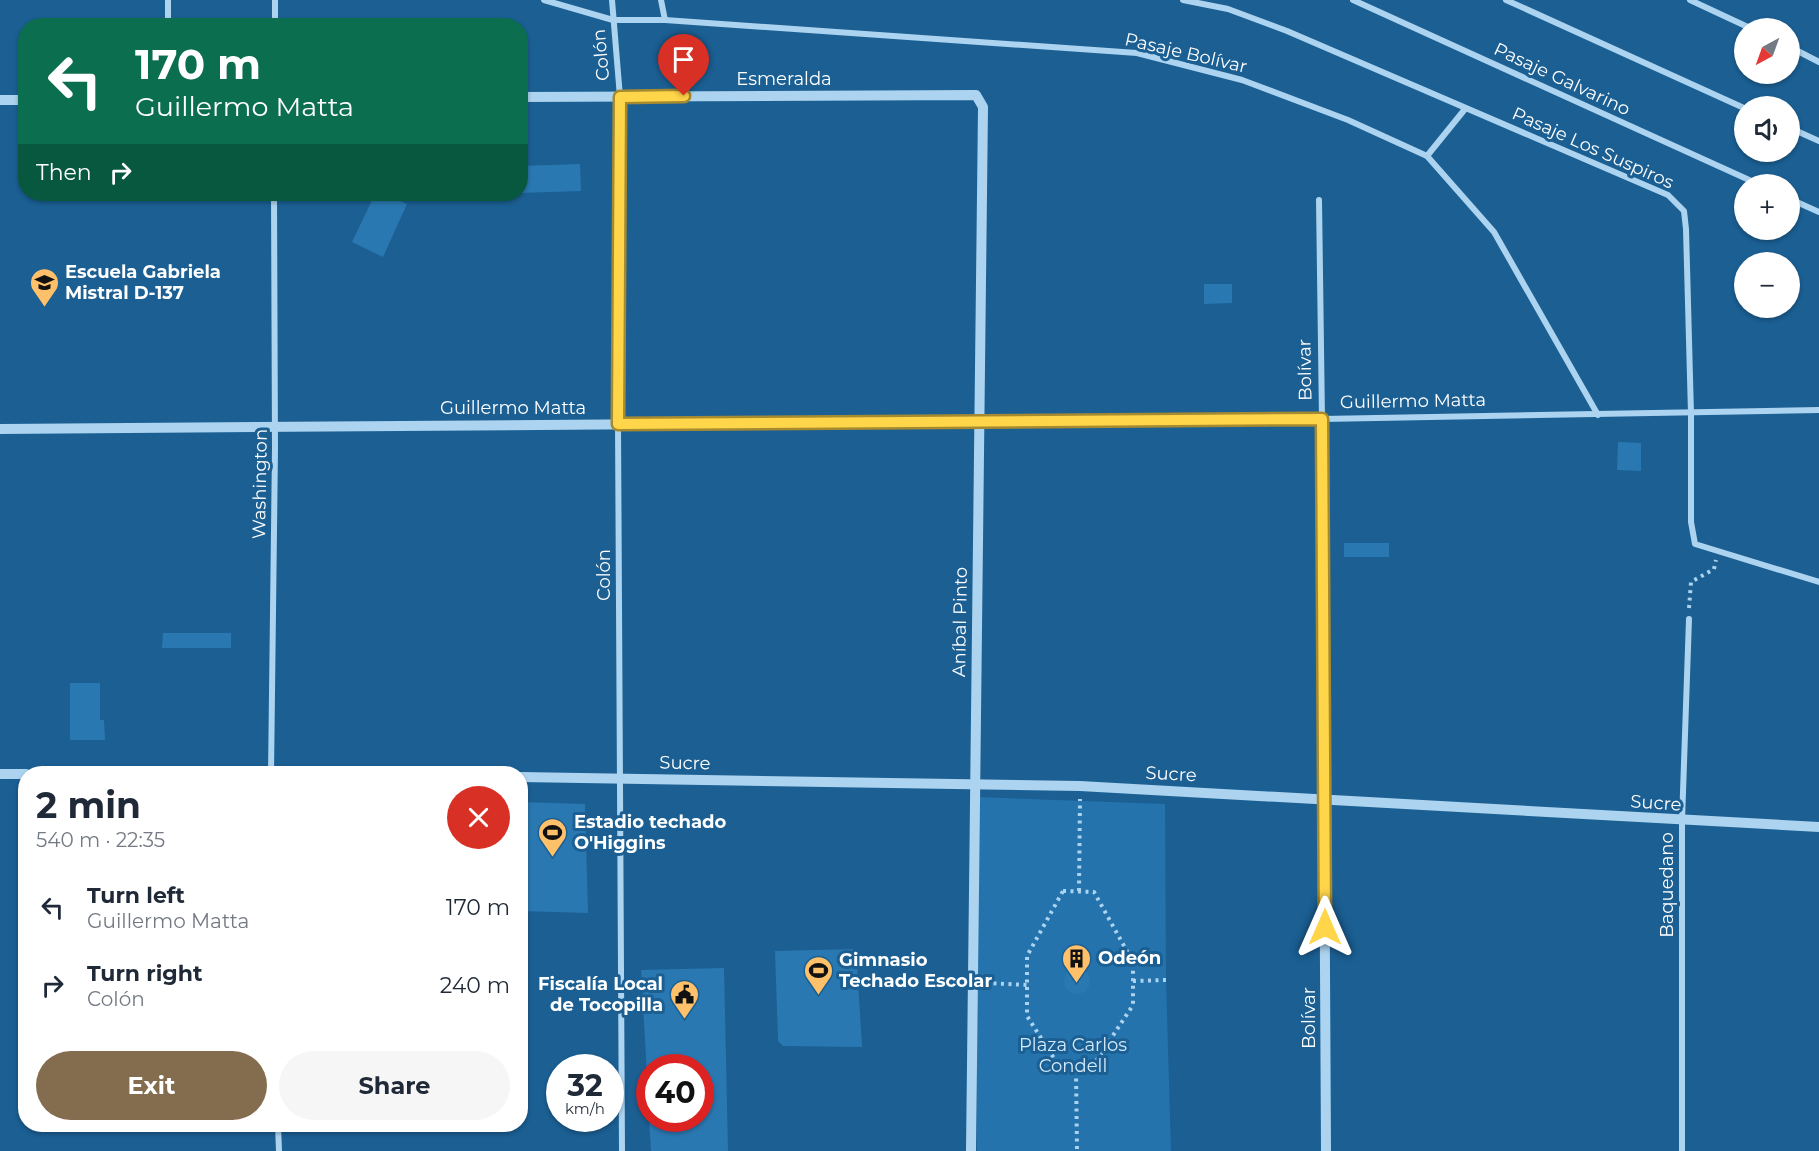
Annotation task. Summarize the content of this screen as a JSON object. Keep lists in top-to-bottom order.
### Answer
{
  "streets": {
    "street": [
      "Pasaje Bolívar",
      "Colón",
      "Esmeralda",
      "Pasaje Galvarino",
      "Pasaje Los Suspiros",
      "Bolívar",
      "Guillermo Matta",
      "Washington",
      "Aníbal Pinto",
      "Sucre",
      "Baquedano"
    ]
  },
  "crossings": [
    ["Pasaje Bolívar", "Colón"],
    ["Pasaje Bolívar", "Guillermo Matta"],
    ["Colón", "Esmeralda"],
    ["Colón", "Guillermo Matta"],
    ["Colón", "Sucre"],
    ["Esmeralda", "Aníbal Pinto"],
    ["Pasaje Los Suspiros", "Guillermo Matta"],
    ["Bolívar", "Guillermo Matta"],
    ["Bolívar", "Sucre"],
    ["Guillermo Matta", "Washington"],
    ["Guillermo Matta", "Aníbal Pinto"],
    ["Aníbal Pinto", "Sucre"],
    ["Sucre", "Baquedano"]
  ],
  "parks": ["Plaza Carlos Condell"],
  "places": {
    "school or university": ["Escuela Gabriela Mistral D-137"],
    "sports": ["Estadio techado O'Higgins", "Gimnasio Techado Escolar"],
    "building": ["Odeón"],
    "public building": ["Fiscalía Local de Tocopilla"]
  },
  "north": "bottom left",
  "page": {
    "map_buttons": ["+", "−"],
    "turn": ["170 m", "Guillermo Matta"],
    "then": "Then",
    "heading": ["2 min", "540 m · 22:35"],
    "list": [
      {
        "name": "Turn left",
        "note": "Guillermo Matta",
        "value": "170 m"
      },
      {
        "name": "Turn right",
        "note": "Colón",
        "value": "240 m"
      }
    ],
    "buttons": ["Exit", "Share"],
    "speed": "32 km/h",
    "limit": "40"
  }
}
